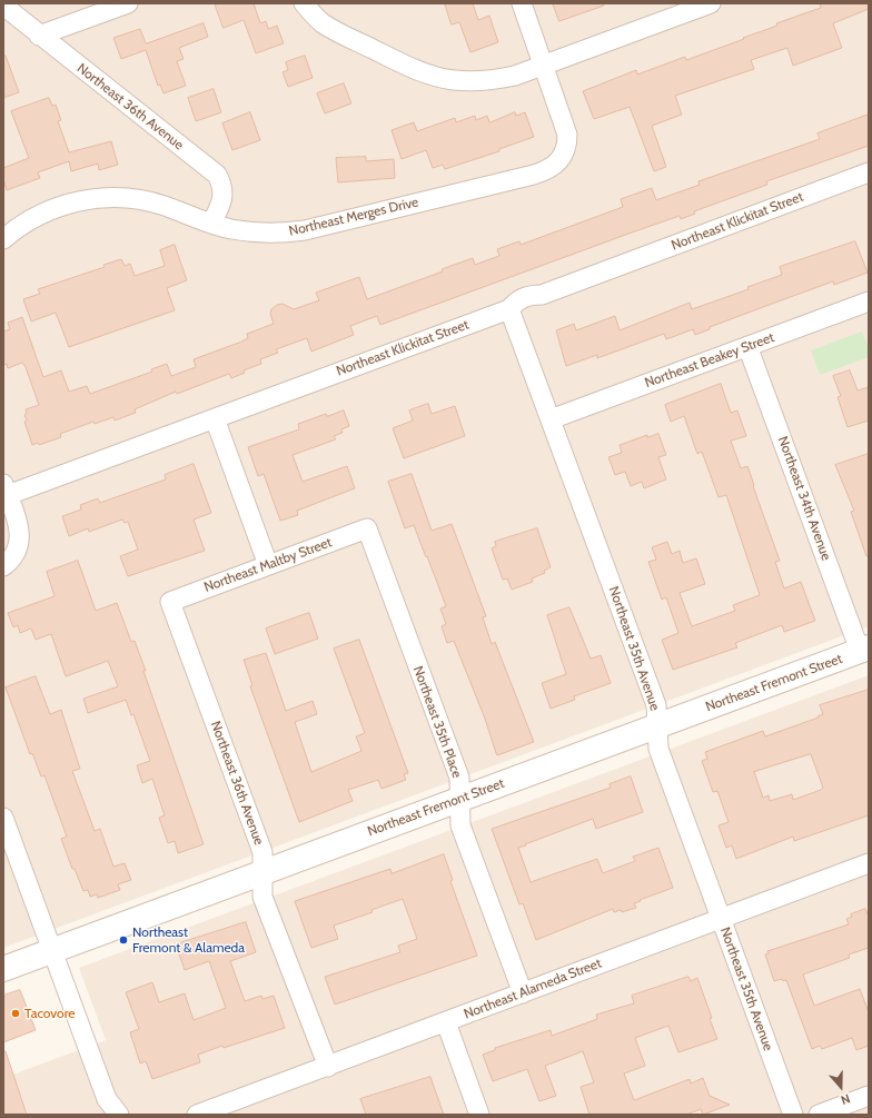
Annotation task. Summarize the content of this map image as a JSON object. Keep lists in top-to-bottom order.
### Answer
{
  "streets": {
    "main road": ["Northeast Fremont Street"],
    "street": [
      "Northeast 36th Avenue",
      "Northeast Merges Drive",
      "Northeast Klickitat Street",
      "Northeast Beakey Street",
      "Northeast 34th Avenue",
      "Northeast Maltby Street",
      "Northeast 35th Avenue",
      "Northeast 35th Place",
      "Northeast Alameda Street"
    ]
  },
  "crossings": [
    ["Northeast 36th Avenue", "Northeast Merges Drive"],
    ["Northeast 36th Avenue", "Northeast Maltby Street"],
    ["Northeast 36th Avenue", "Northeast Fremont Street"],
    ["Northeast 36th Avenue", "Northeast Alameda Street"],
    ["Northeast Klickitat Street", "Northeast 35th Avenue"],
    ["Northeast Beakey Street", "Northeast 34th Avenue"],
    ["Northeast Beakey Street", "Northeast 35th Avenue"],
    ["Northeast 34th Avenue", "Northeast Fremont Street"],
    ["Northeast Maltby Street", "Northeast 35th Place"],
    ["Northeast 35th Avenue", "Northeast Fremont Street"],
    ["Northeast 35th Avenue", "Northeast Alameda Street"],
    ["Northeast Fremont Street", "Northeast 35th Place"],
    ["Northeast 35th Place", "Northeast Alameda Street"]
  ],
  "places": ["Northeast Fremont & Alameda", "Tacovore"],
  "north": "bottom"
}
